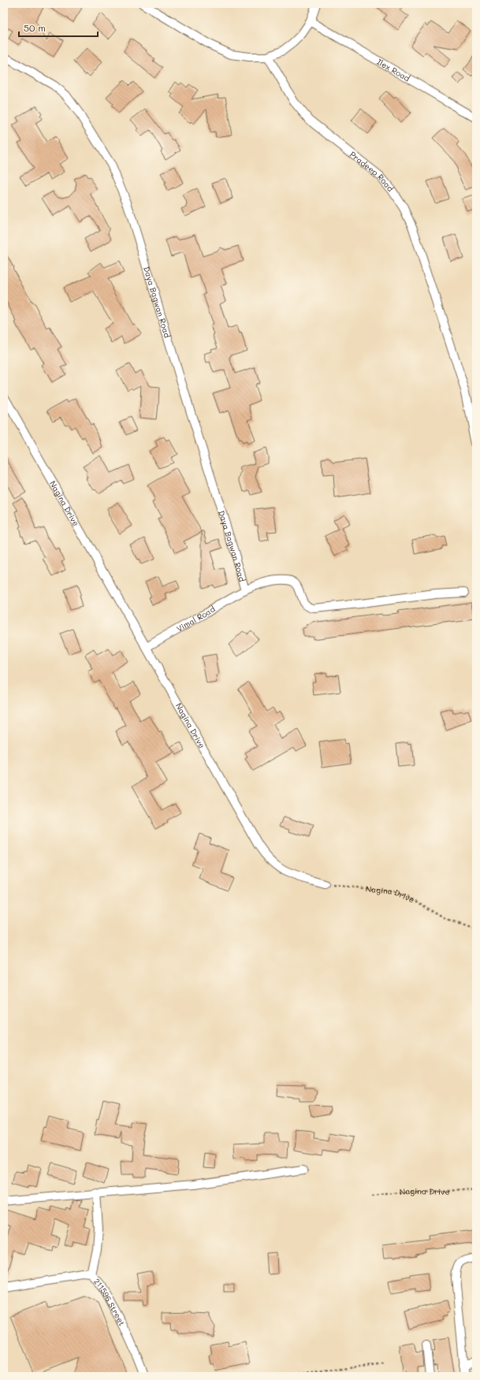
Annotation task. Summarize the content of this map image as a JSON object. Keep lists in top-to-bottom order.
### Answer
{
  "streets": {
    "street": [
      "Ilex Road",
      "Pradeep Road",
      "Daya Bagwan Road",
      "Nagina Drive",
      "Vimal Road",
      "211596 Street"
    ]
  },
  "crossings": [
    ["Daya Bagwan Road", "Vimal Road"],
    ["Nagina Drive", "Vimal Road"]
  ],
  "scale_bar": "50 m"
}
